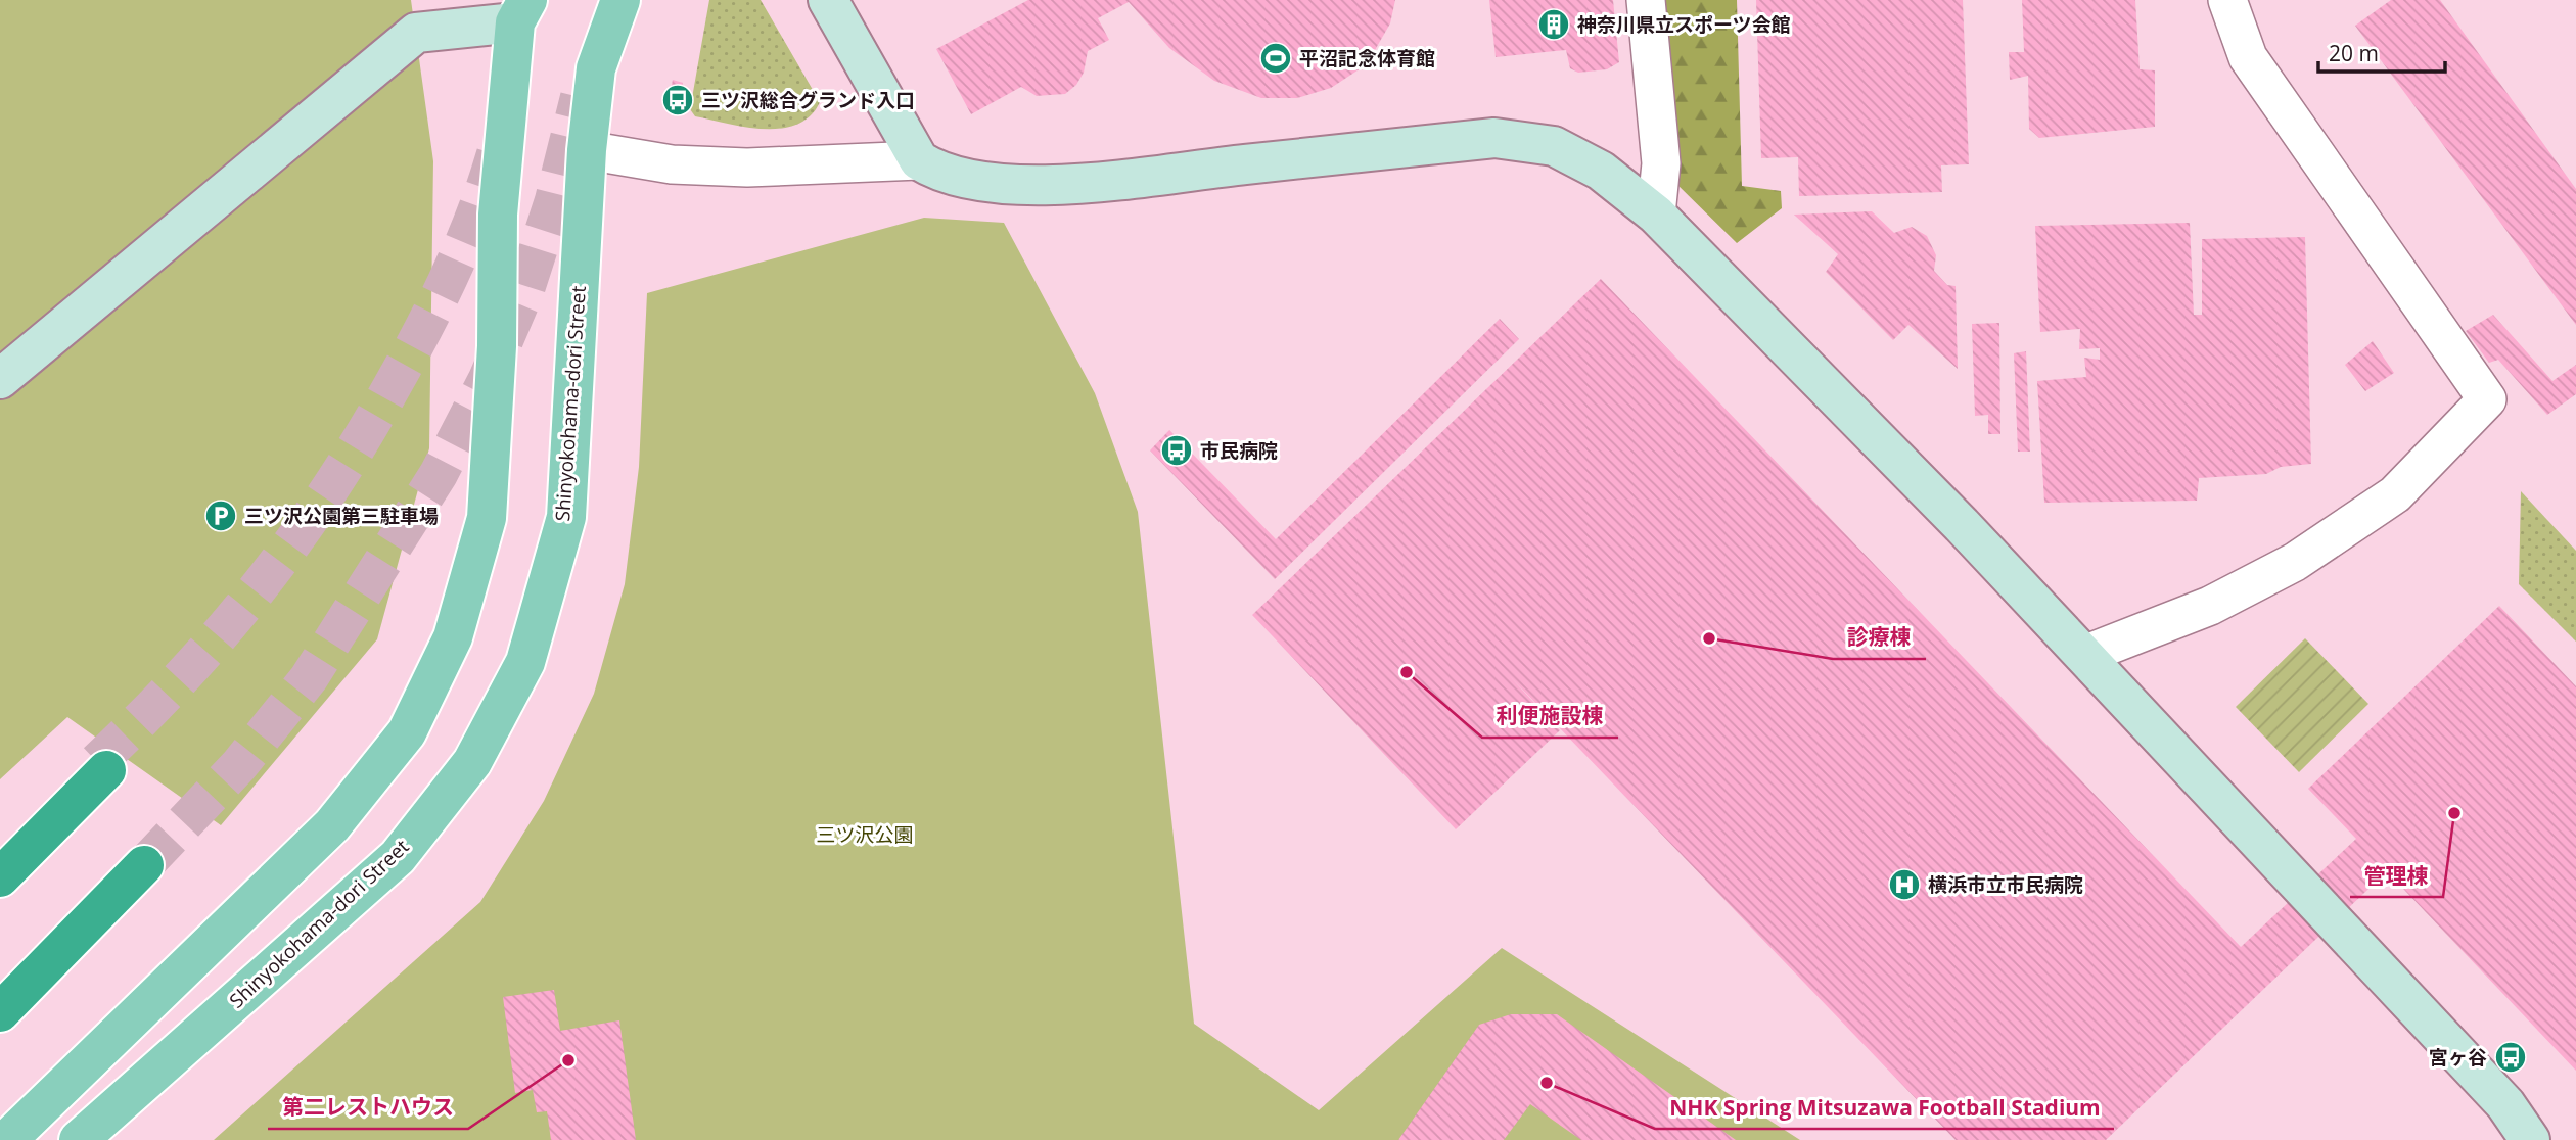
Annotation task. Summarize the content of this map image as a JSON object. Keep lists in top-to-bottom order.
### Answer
{
  "streets": {
    "main road": ["Shinyokohama-dori Street"]
  },
  "parks": ["三ツ沢公園"],
  "places": {
    "building": ["神奈川県立スポーツ会館"],
    "sports": ["平沼記念体育館"],
    "bus stop": ["三ツ沢総合グランド入口", "市民病院", "宮ヶ谷"],
    "parking": ["三ツ沢公園第三駐車場"],
    "other": [
      "診療棟",
      "利便施設棟",
      "管理棟",
      "第二レストハウス",
      "NHK Spring Mitsuzawa Football Stadium"
    ],
    "hospital": ["横浜市立市民病院"]
  },
  "scale_bar": "20 m"
}
